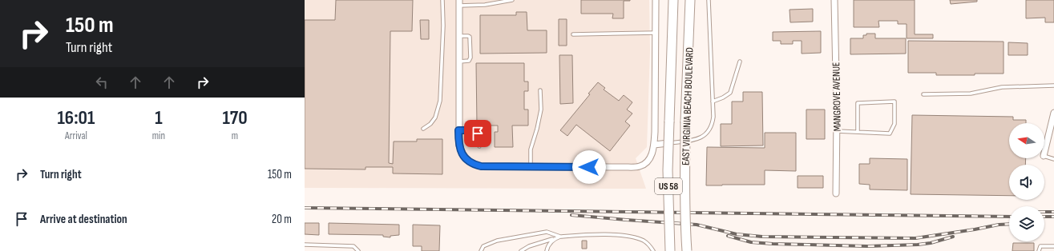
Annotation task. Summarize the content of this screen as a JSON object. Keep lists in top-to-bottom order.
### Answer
{
  "streets": {
    "main road": ["EAST VIRGINIA BEACH BOULEVARD", "US 58"],
    "street": ["MANGROVE AVENUE"]
  },
  "north": "left",
  "page": {
    "turn": ["150 m", "Turn right"],
    "eta": [
      "16:01",
      "Arrival",
      "1",
      "min",
      "170",
      "m"
    ],
    "list": [
      {
        "name": "Turn right",
        "value": "150 m"
      },
      {
        "name": "Arrive at destination",
        "value": "20 m"
      }
    ]
  }
}
